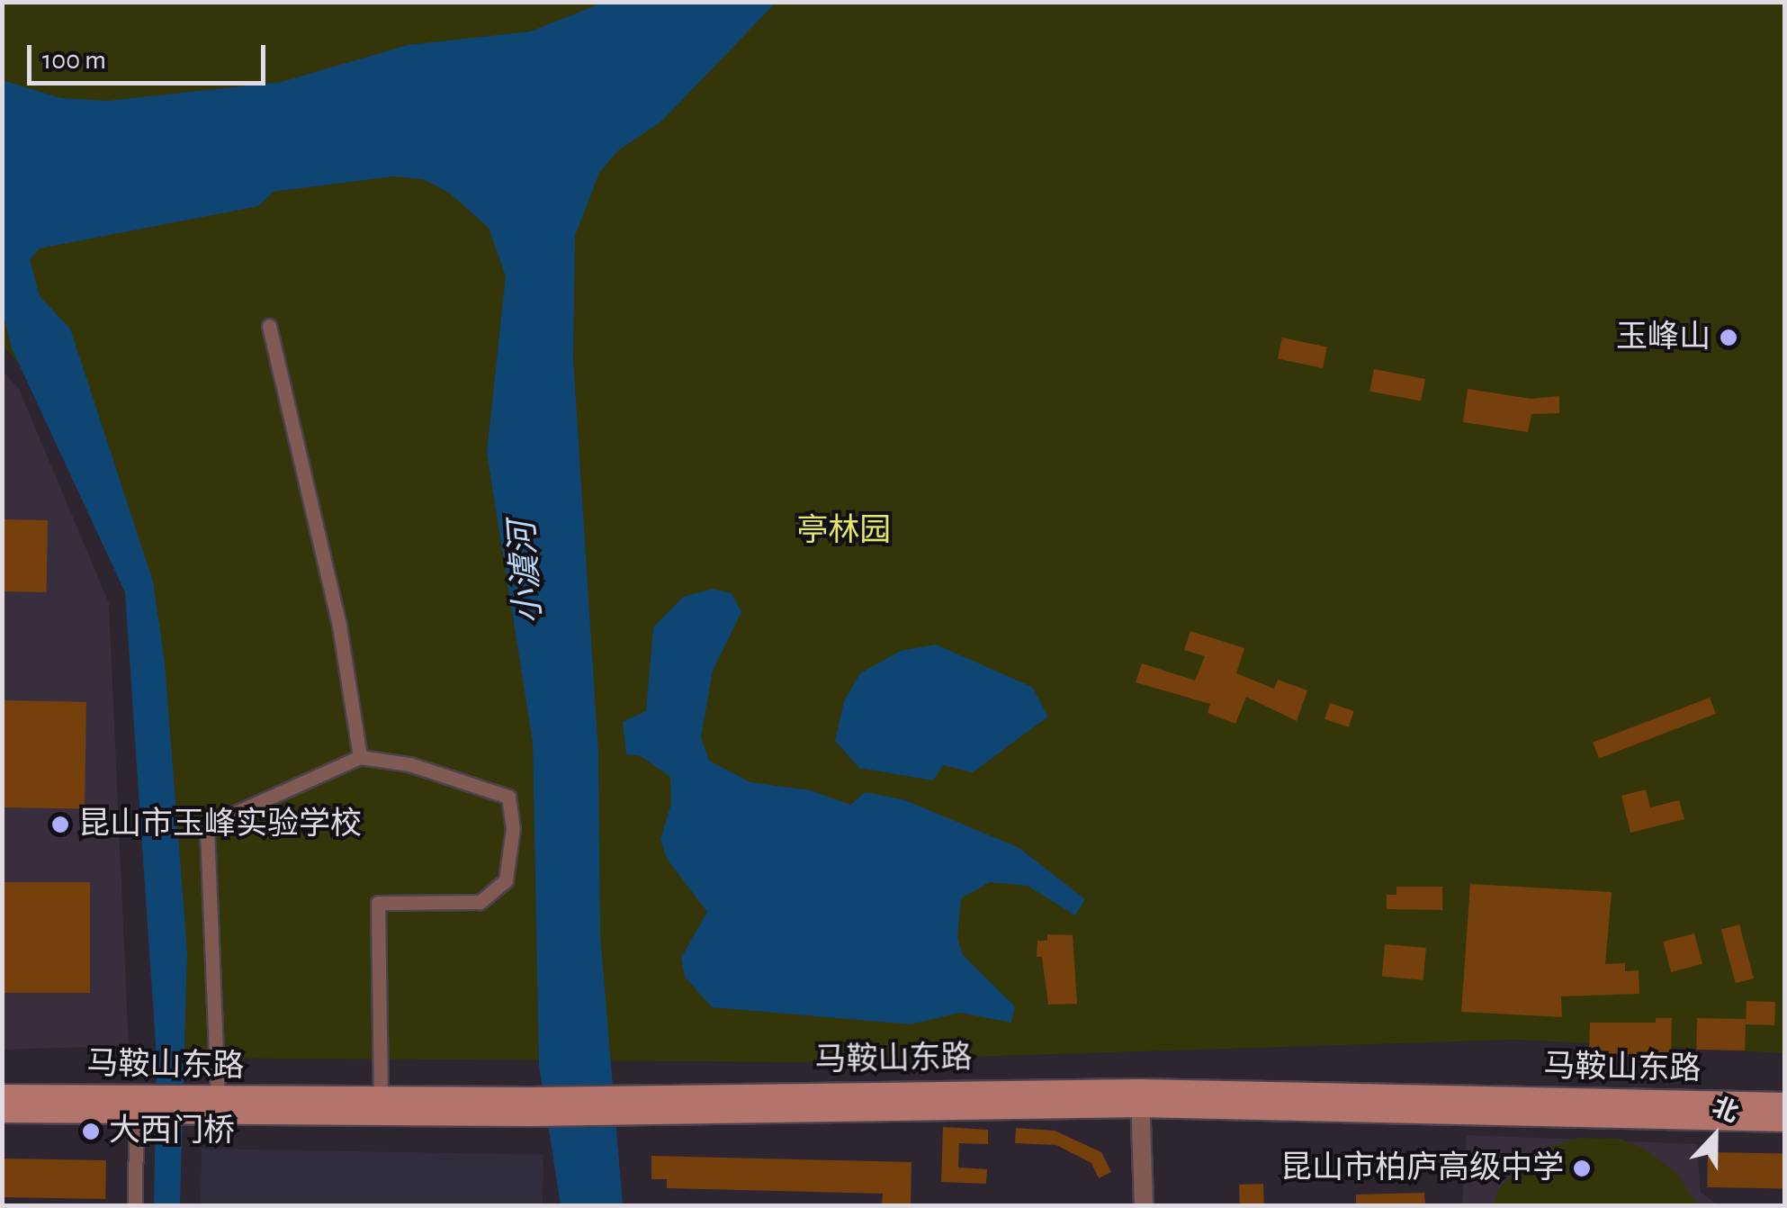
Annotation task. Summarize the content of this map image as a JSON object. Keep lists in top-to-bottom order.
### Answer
{
  "streets": {
    "main road": ["马鞍山东路"]
  },
  "water": ["小澞河"],
  "parks": ["亭林园"],
  "places": [
    "玉峰山",
    "昆山市玉峰实验学校",
    "大西门桥",
    "昆山市柏庐高级中学"
  ],
  "scale_bar": "100 m",
  "north": "top"
}
